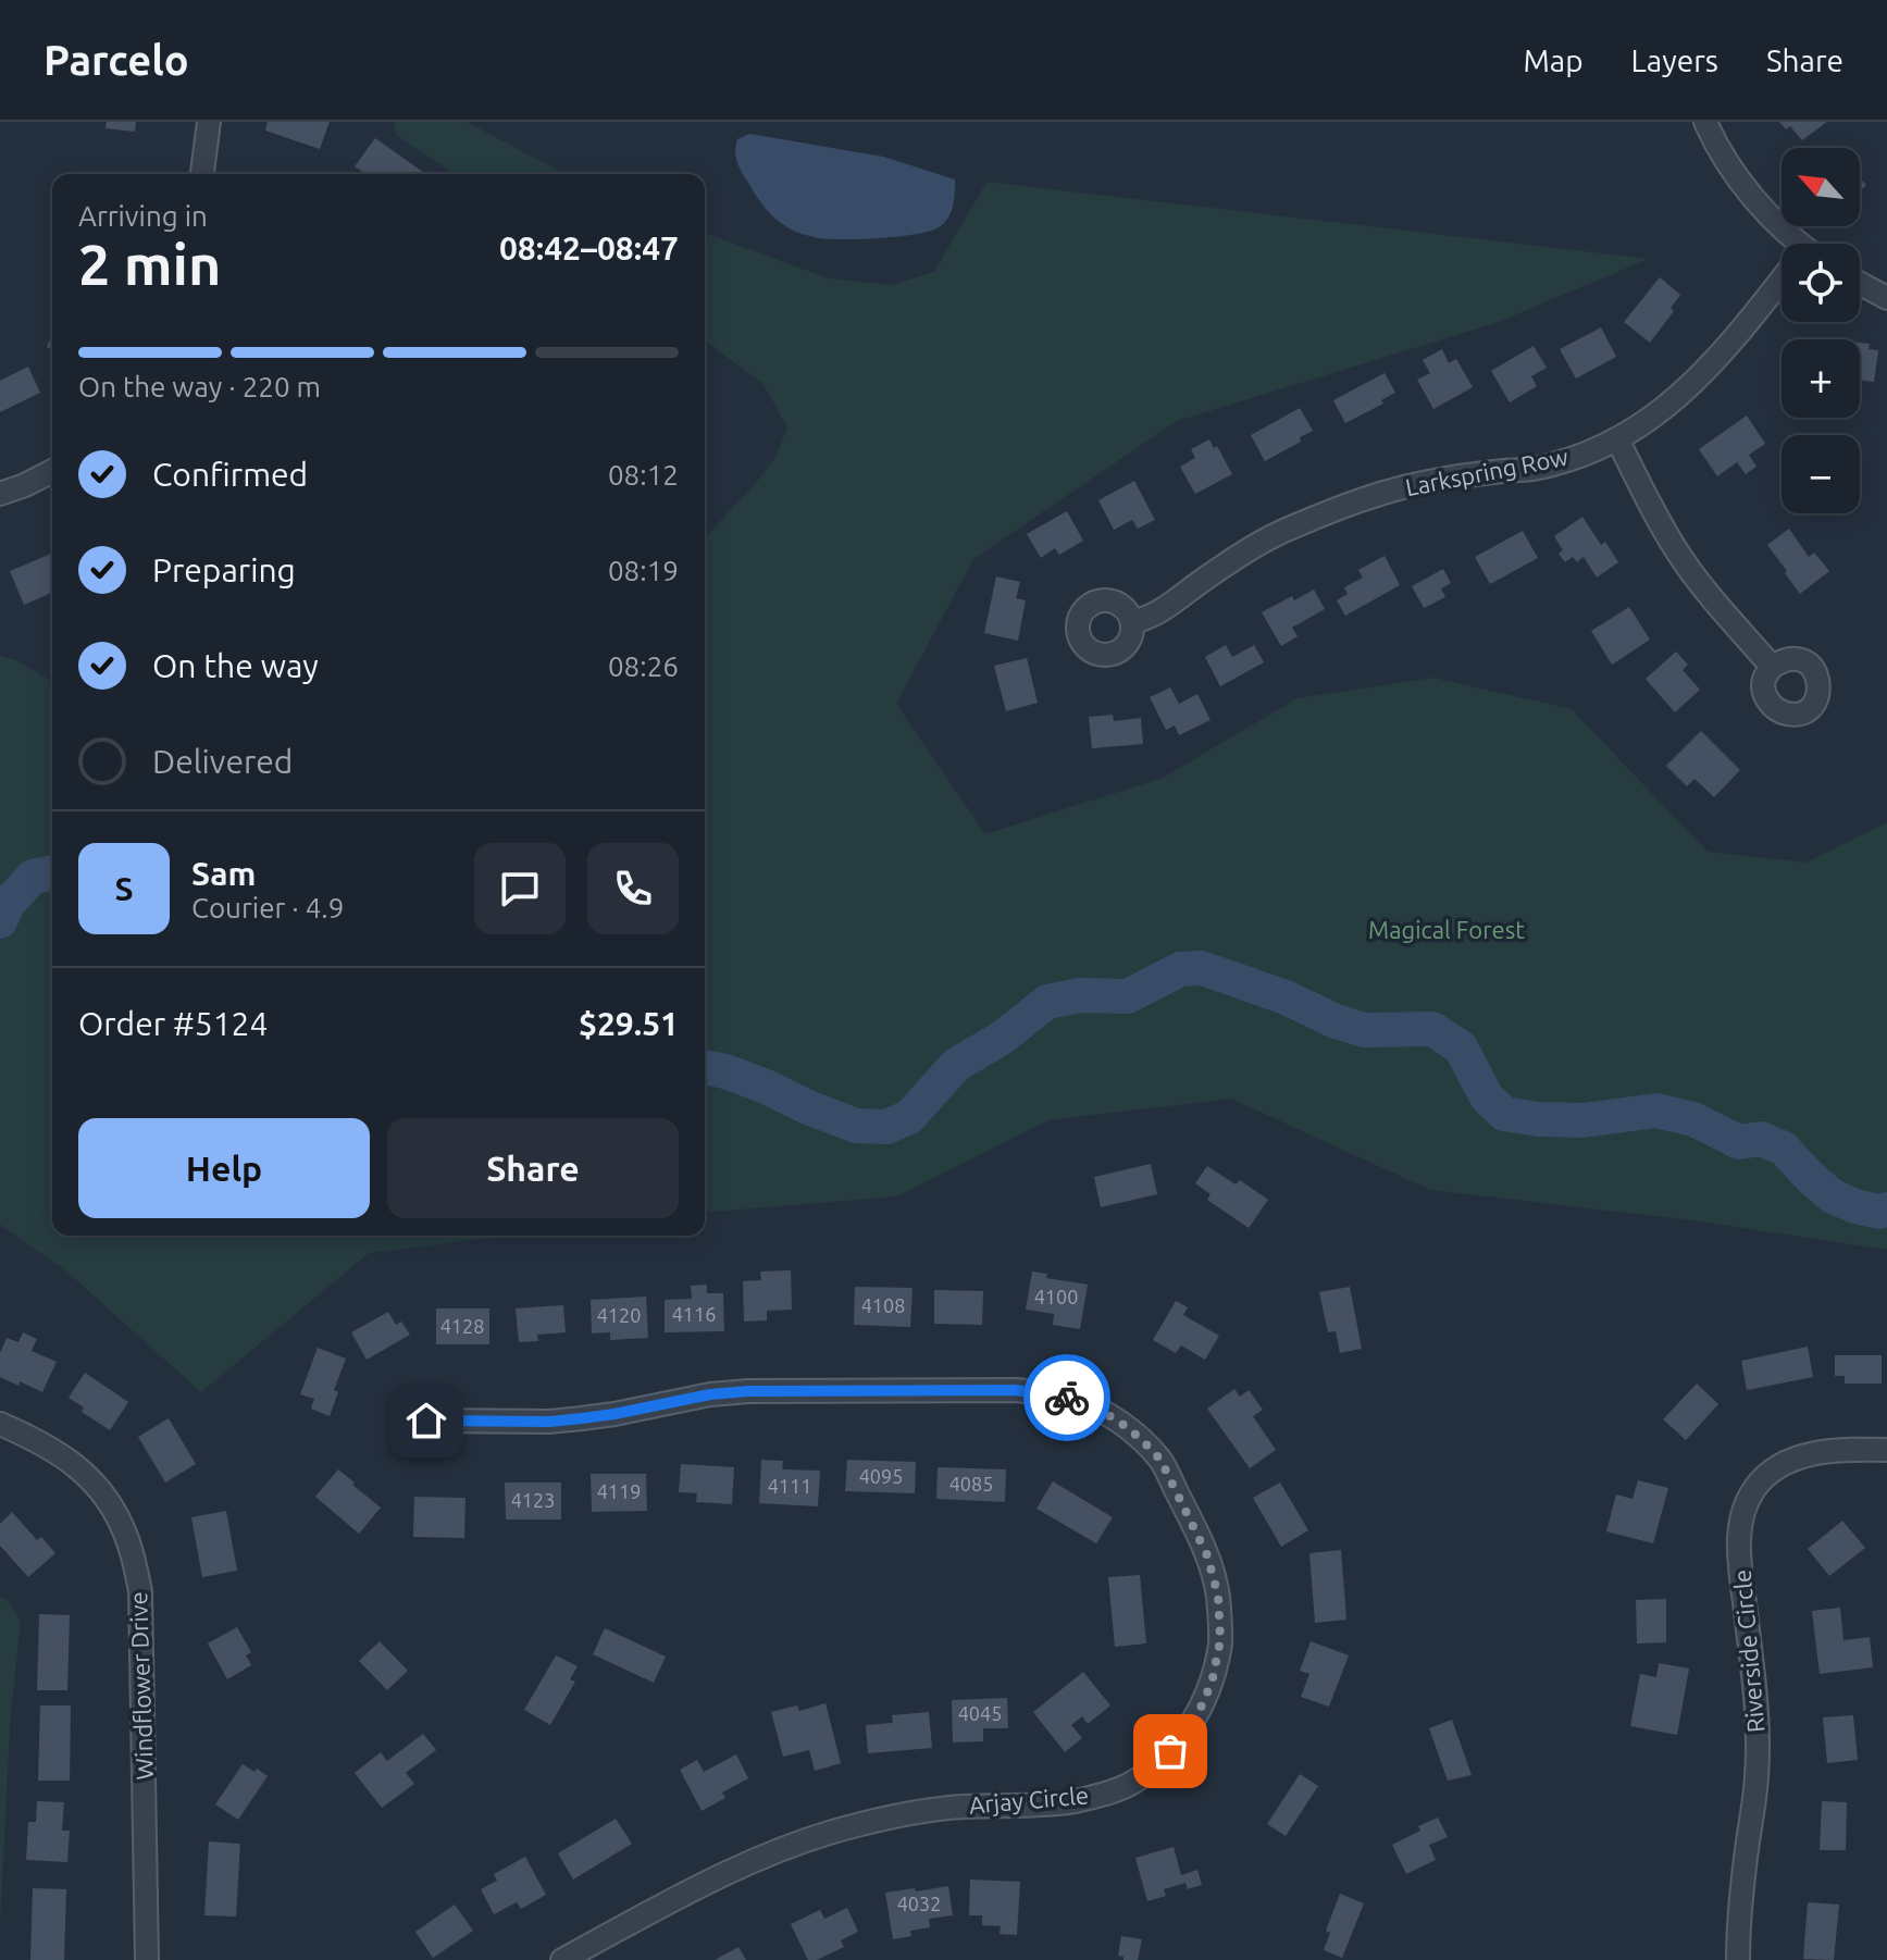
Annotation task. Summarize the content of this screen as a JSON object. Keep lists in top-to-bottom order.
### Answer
{
  "streets": {
    "street": [
      "Larkspring Row",
      "Riverside Circle",
      "Windflower Drive",
      "Arjay Circle"
    ]
  },
  "parks": ["Magical Forest"],
  "house_numbers": [
    "4100",
    "4108",
    "4116",
    "4120",
    "4128",
    "4095",
    "4085",
    "4111",
    "4119",
    "4123",
    "4045",
    "4032"
  ],
  "north": "top left",
  "page": {
    "header": "Parcelo",
    "nav": ["Map", "Layers", "Share"],
    "map_buttons": ["+", "−"],
    "heading": ["2 min", "Arriving in", "08:42–08:47"],
    "panel": [
      "Sam",
      "Courier · 4.9",
      "Order #5124",
      "$29.51"
    ],
    "bar": "On the way · 220 m",
    "list": [
      ["Confirmed", "08:12"],
      ["Preparing", "08:19"],
      ["On the way", "08:26"],
      "Delivered"
    ],
    "round": "S",
    "buttons": ["Help", "Share"]
  }
}
